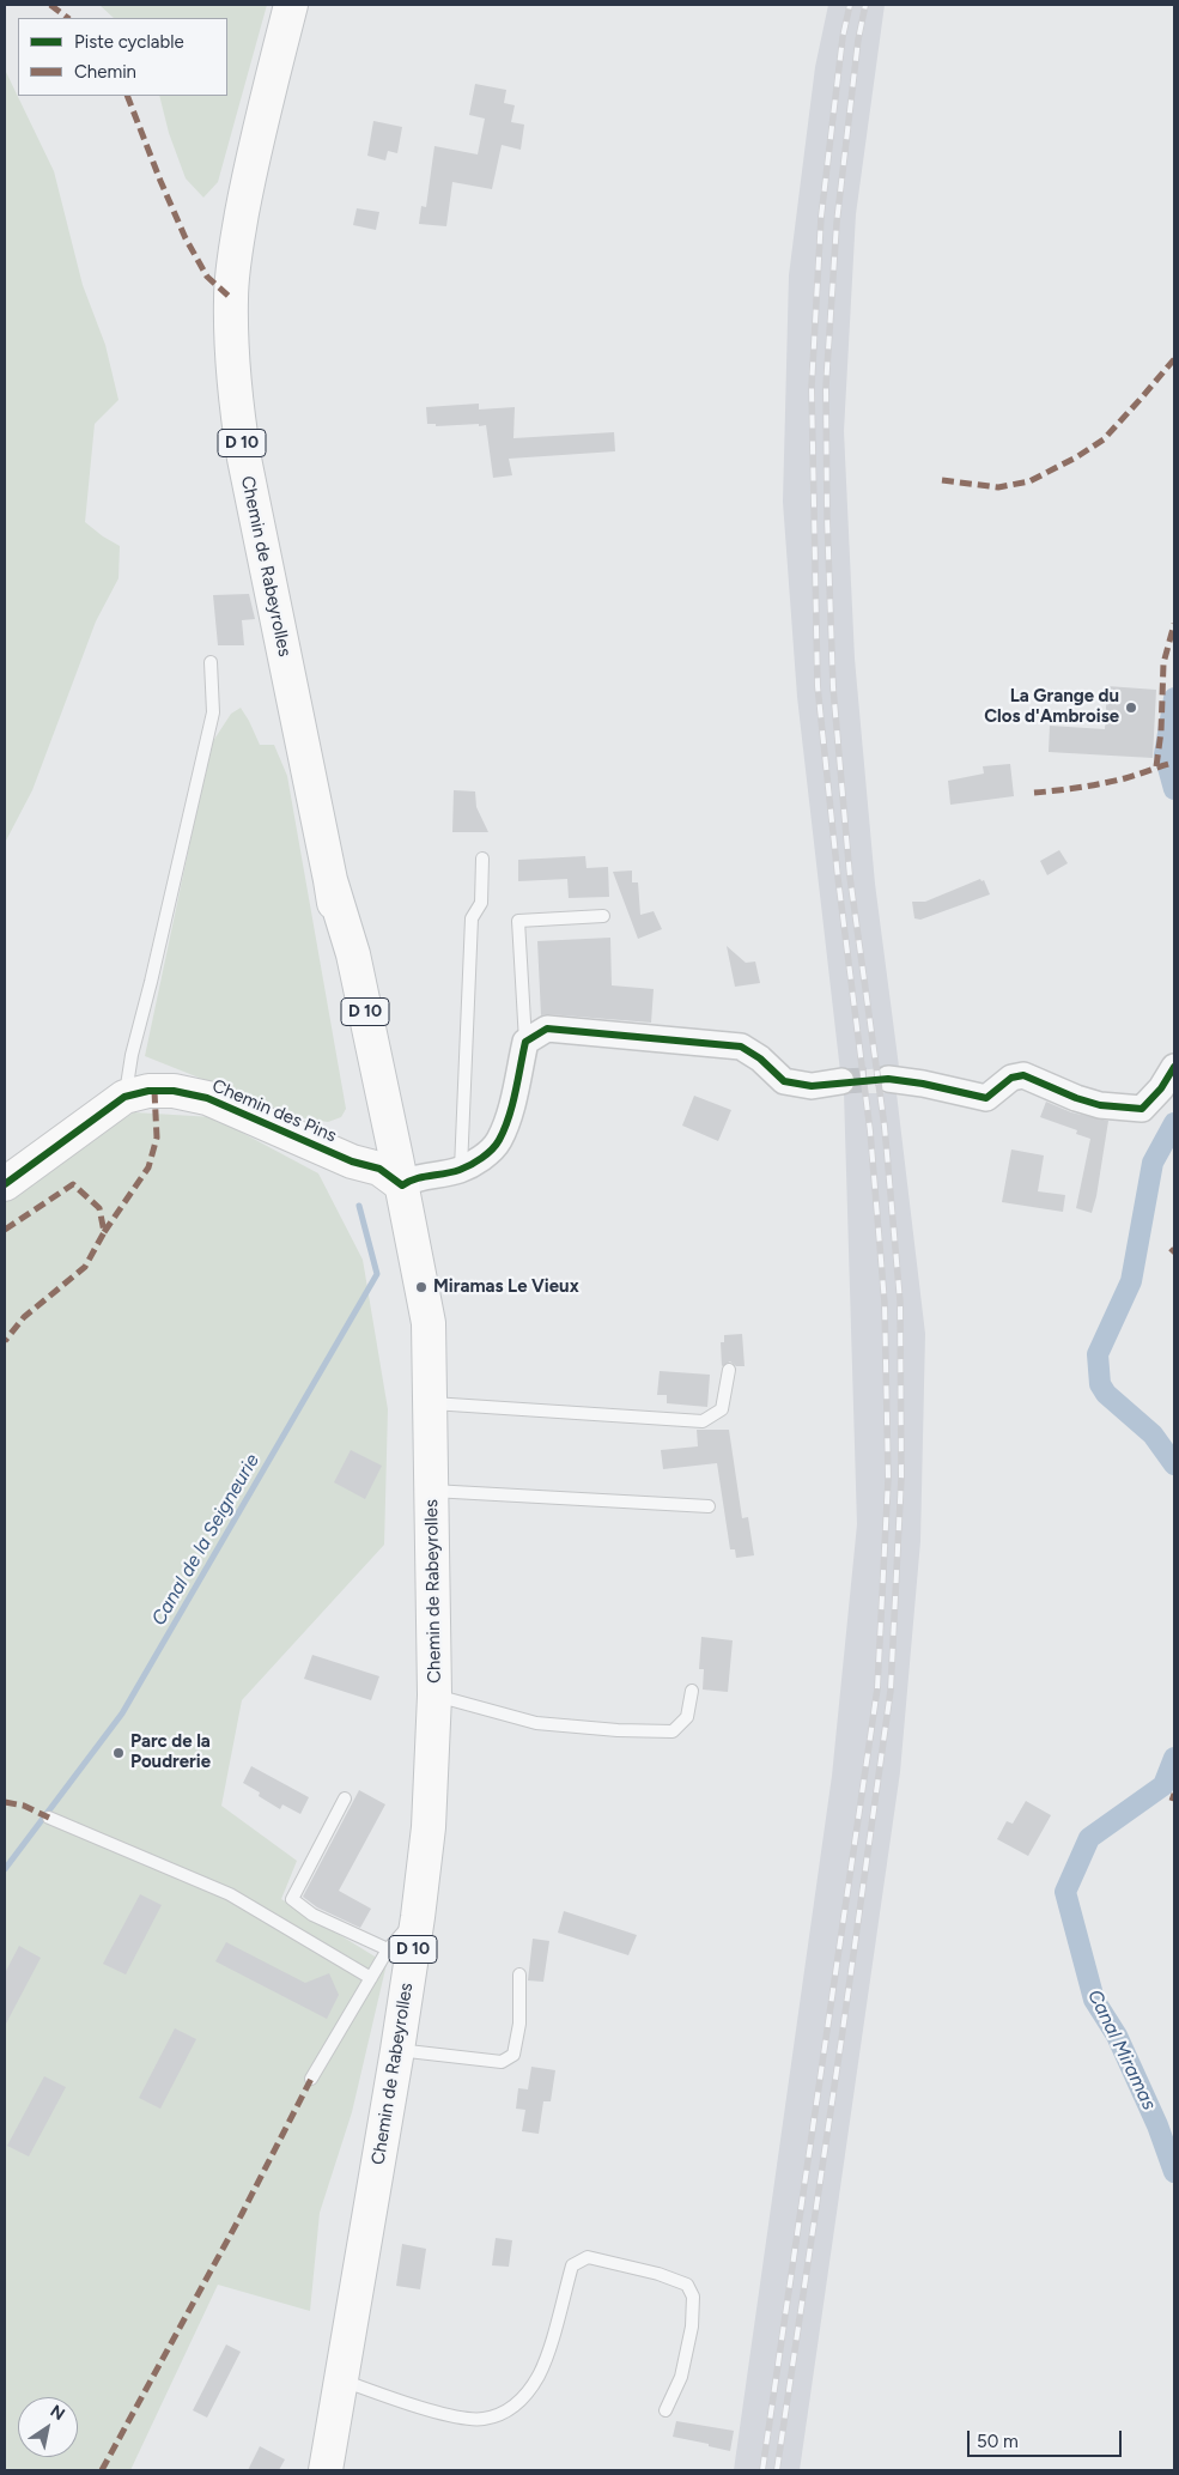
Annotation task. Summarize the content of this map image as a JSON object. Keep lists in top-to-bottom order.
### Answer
{
  "streets": {
    "main road": ["D 10", "Chemin de Rabeyrolles", "Chemin des Pins"]
  },
  "crossings": [
    ["Chemin de Rabeyrolles", "Chemin des Pins"]
  ],
  "water": ["Canal de la Seigneurie", "Canal Miramas"],
  "places": ["La Grange du Clos d'Ambroise", "Miramas Le Vieux", "Parc de la Poudrerie"],
  "legend": ["Piste cyclable", "Chemin"],
  "scale_bar": "50 m",
  "north": "top right"
}
